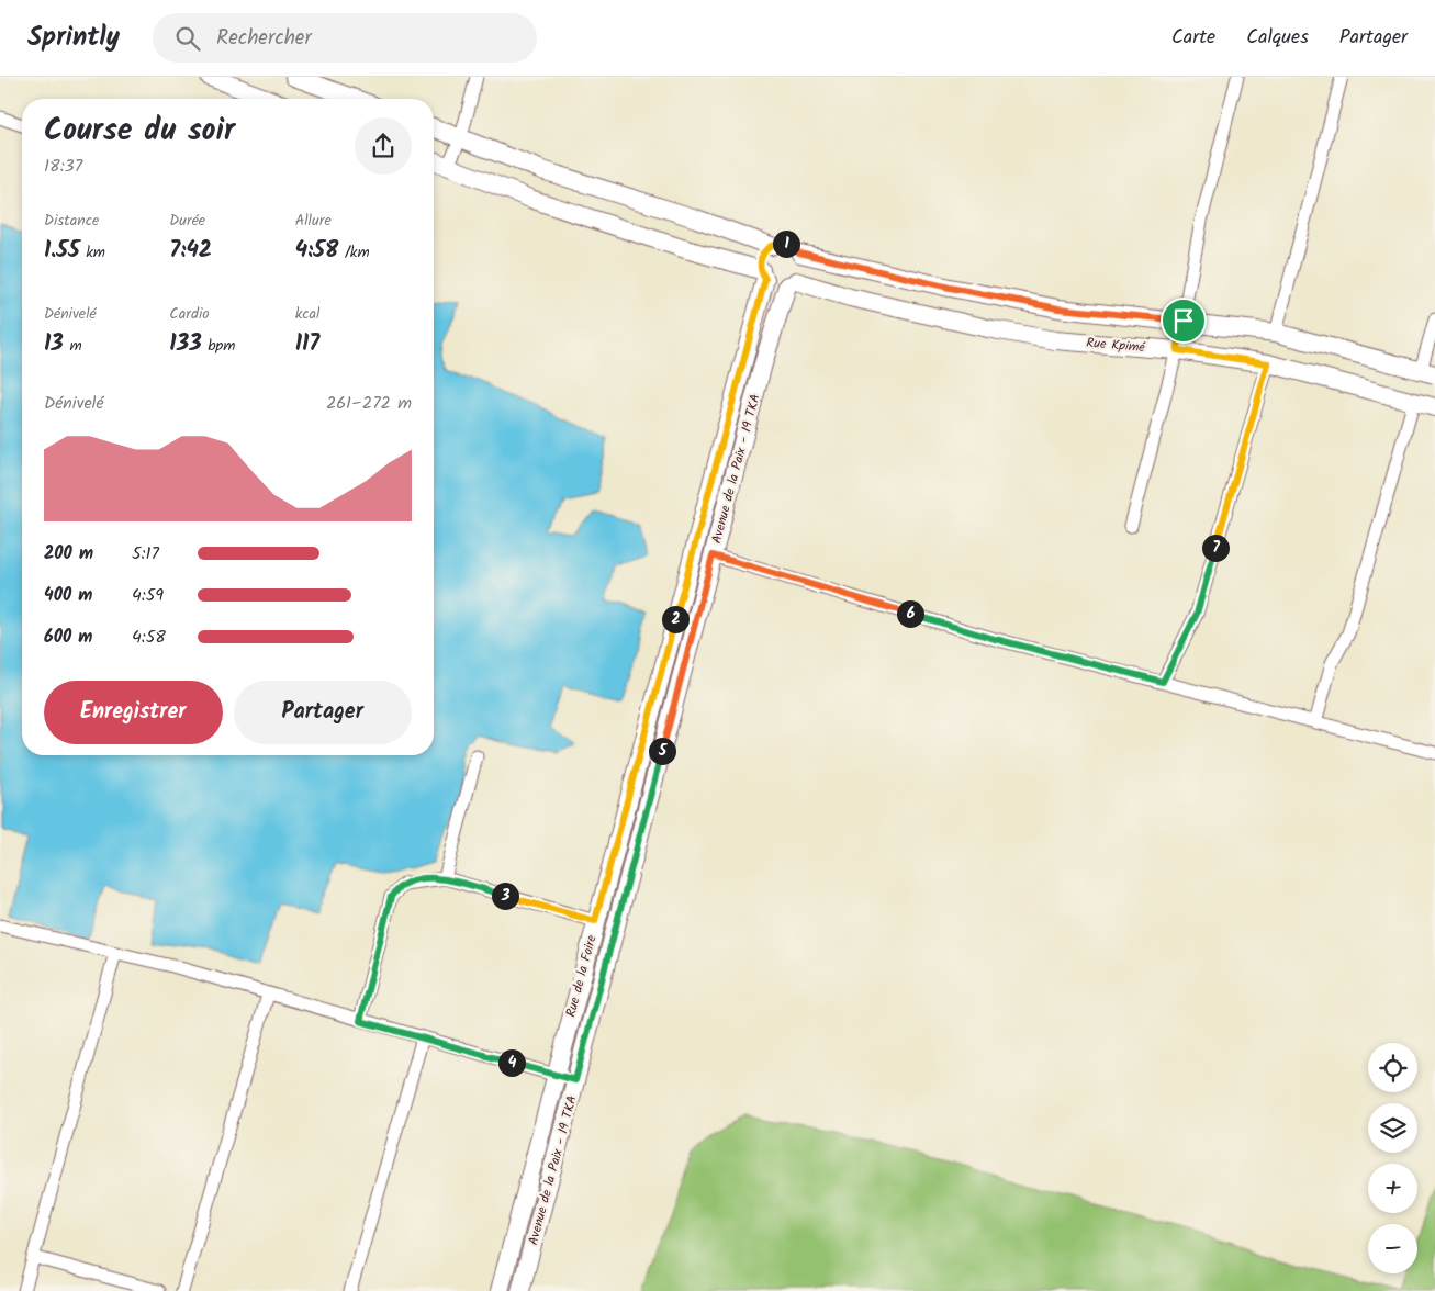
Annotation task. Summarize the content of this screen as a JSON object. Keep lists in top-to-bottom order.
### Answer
{
  "streets": {
    "main road": ["Rue Kpimé", "Avenue de la Paix - 19 TKA", "Rue de la Foire"]
  },
  "crossings": [
    ["Rue Kpimé", "Avenue de la Paix - 19 TKA"],
    ["Rue Kpimé", "Rue de la Foire"],
    ["Avenue de la Paix - 19 TKA", "Rue de la Foire"]
  ],
  "page": {
    "header": "Sprintly",
    "search": "Rechercher",
    "nav": ["Carte", "Calques", "Partager"],
    "heading": ["Course du soir", "18:37"],
    "stats": [
      ["Distance", "1.55 km"],
      ["Durée", "7:42"],
      ["Allure", "4:58 /km"],
      ["Dénivelé", "13 m"],
      ["Cardio", "133 bpm"],
      ["kcal", "117"]
    ],
    "pins": [
      "1",
      "7",
      "6",
      "2",
      "5",
      "3",
      "4"
    ],
    "chart": ["Dénivelé", "261–272 m"],
    "list": [
      {
        "name": "200 m",
        "note": "5:17"
      },
      {
        "name": "400 m",
        "note": "4:59"
      },
      {
        "name": "600 m",
        "note": "4:58"
      }
    ],
    "buttons": ["Enregistrer", "Partager"],
    "map_buttons": ["+", "−"]
  }
}
